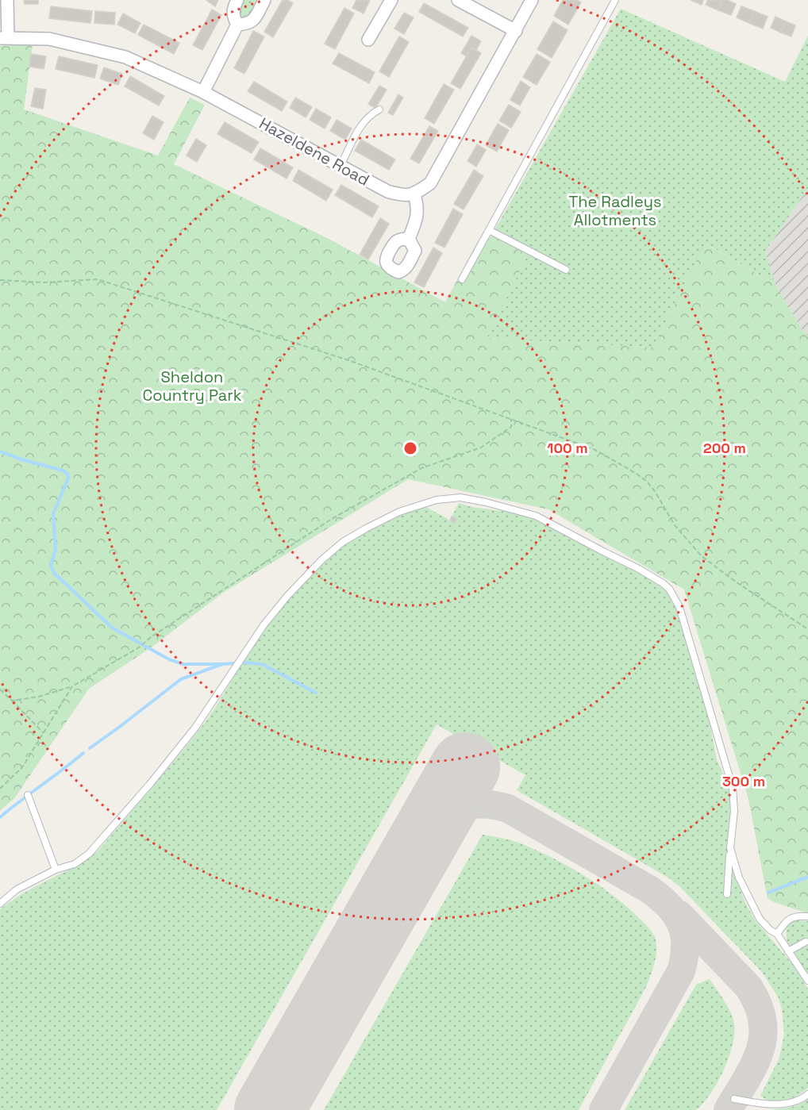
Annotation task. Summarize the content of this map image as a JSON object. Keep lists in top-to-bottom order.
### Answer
{
  "streets": {
    "street": ["Hazeldene Road"]
  },
  "parks": ["The Radleys Allotments", "Sheldon Country Park"],
  "rings": ["100 m", "200 m", "300 m"]
}
